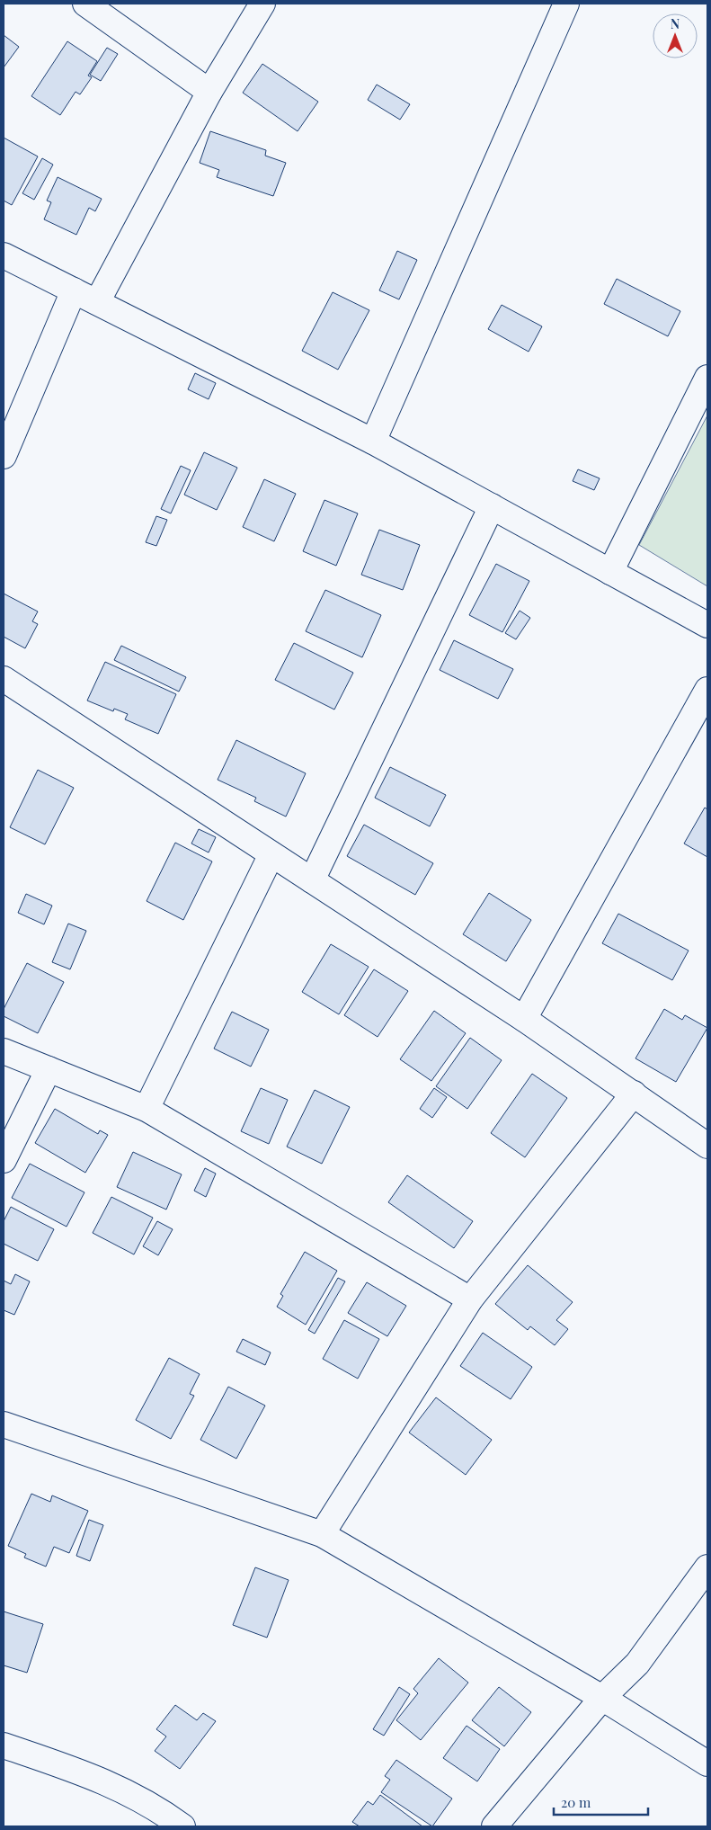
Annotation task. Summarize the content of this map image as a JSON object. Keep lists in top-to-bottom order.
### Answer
{
  "scale_bar": "20 m",
  "north": "top"
}
